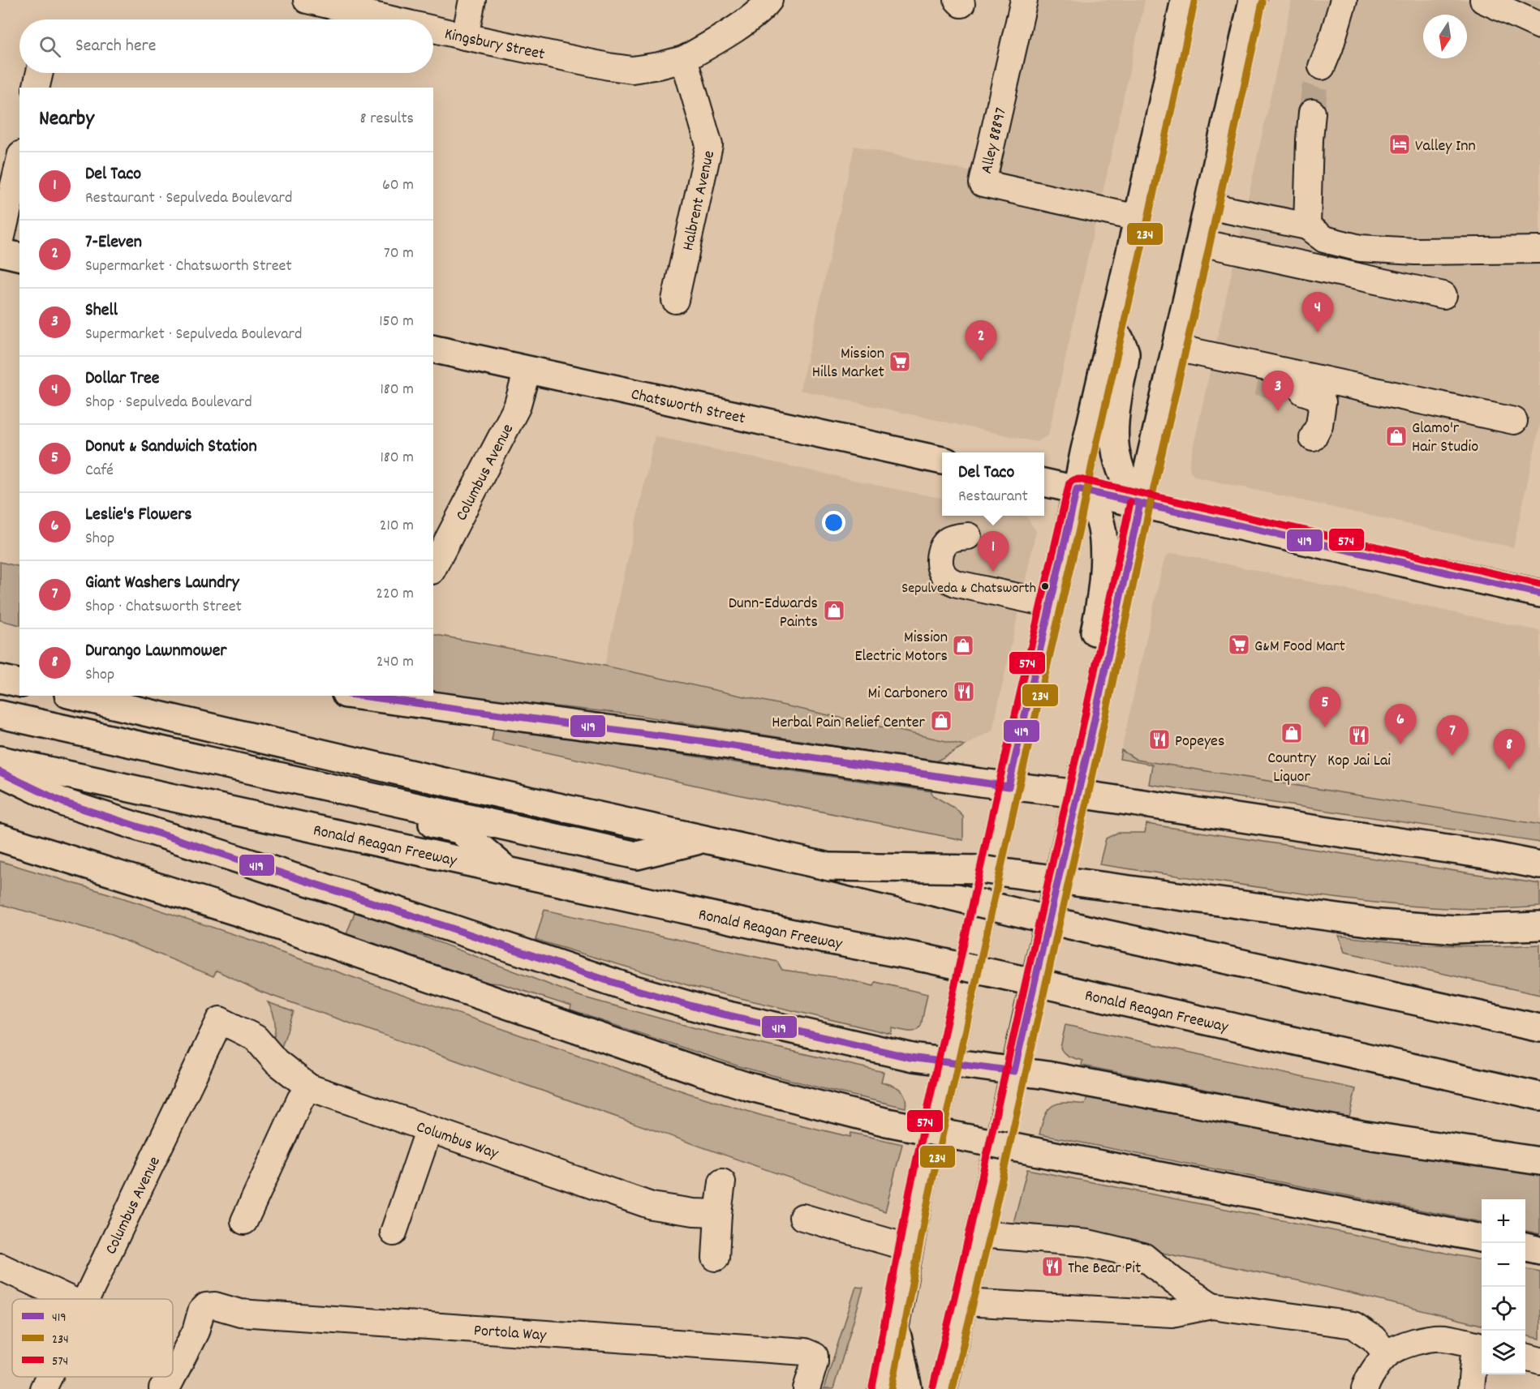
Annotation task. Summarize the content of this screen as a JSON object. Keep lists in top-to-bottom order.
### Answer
{
  "streets": {
    "main road": ["Chatsworth Street", "Ronald Reagan Freeway"],
    "street": [
      "Kingsbury Street",
      "Alley 88897",
      "Halbrent Avenue",
      "Columbus Avenue",
      "Columbus Way",
      "Portola Way"
    ]
  },
  "crossings": [
    ["Kingsbury Street", "Halbrent Avenue"],
    ["Chatsworth Street", "Columbus Avenue"],
    ["Columbus Avenue", "Columbus Way"]
  ],
  "places": {
    "hotel": ["Valley Inn"],
    "supermarket": ["Mission Hills Market", "G&M Food Mart"],
    "shop": [
      "Glamo'r Hair Studio",
      "Dunn-Edwards Paints",
      "Mission Electric Motors",
      "Herbal Pain Relief Center",
      "Country Liquor"
    ],
    "other": ["Sepulveda & Chatsworth"],
    "restaurant": [
      "Mi Carbonero",
      "Kop Jai Lai",
      "Popeyes",
      "The Bear Pit"
    ]
  },
  "lines": ["transit line 234", "transit line 574", "transit line 419"],
  "legend": ["419", "234", "574"],
  "north": "bottom",
  "page": {
    "search": "Search here",
    "heading": ["Nearby", "8 results"],
    "list": [
      {
        "mark": "1",
        "name": "Del Taco",
        "note": "Restaurant · Sepulveda Boulevard",
        "value": "60 m"
      },
      {
        "mark": "2",
        "name": "7-Eleven",
        "note": "Supermarket · Chatsworth Street",
        "value": "70 m"
      },
      {
        "mark": "3",
        "name": "Shell",
        "note": "Supermarket · Sepulveda Boulevard",
        "value": "150 m"
      },
      {
        "mark": "4",
        "name": "Dollar Tree",
        "note": "Shop · Sepulveda Boulevard",
        "value": "180 m"
      },
      {
        "mark": "5",
        "name": "Donut & Sandwich Station",
        "note": "Café",
        "value": "180 m"
      },
      {
        "mark": "6",
        "name": "Leslie's Flowers",
        "note": "Shop",
        "value": "210 m"
      },
      {
        "mark": "7",
        "name": "Giant Washers Laundry",
        "note": "Shop · Chatsworth Street",
        "value": "220 m"
      },
      {
        "mark": "8",
        "name": "Durango Lawnmower",
        "note": "Shop",
        "value": "240 m"
      }
    ],
    "pins": [
      "4",
      "2",
      "3",
      "1",
      "5",
      "6",
      "7",
      "8"
    ],
    "popup": ["Del Taco", "Restaurant"],
    "map_buttons": ["+", "−"]
  }
}
